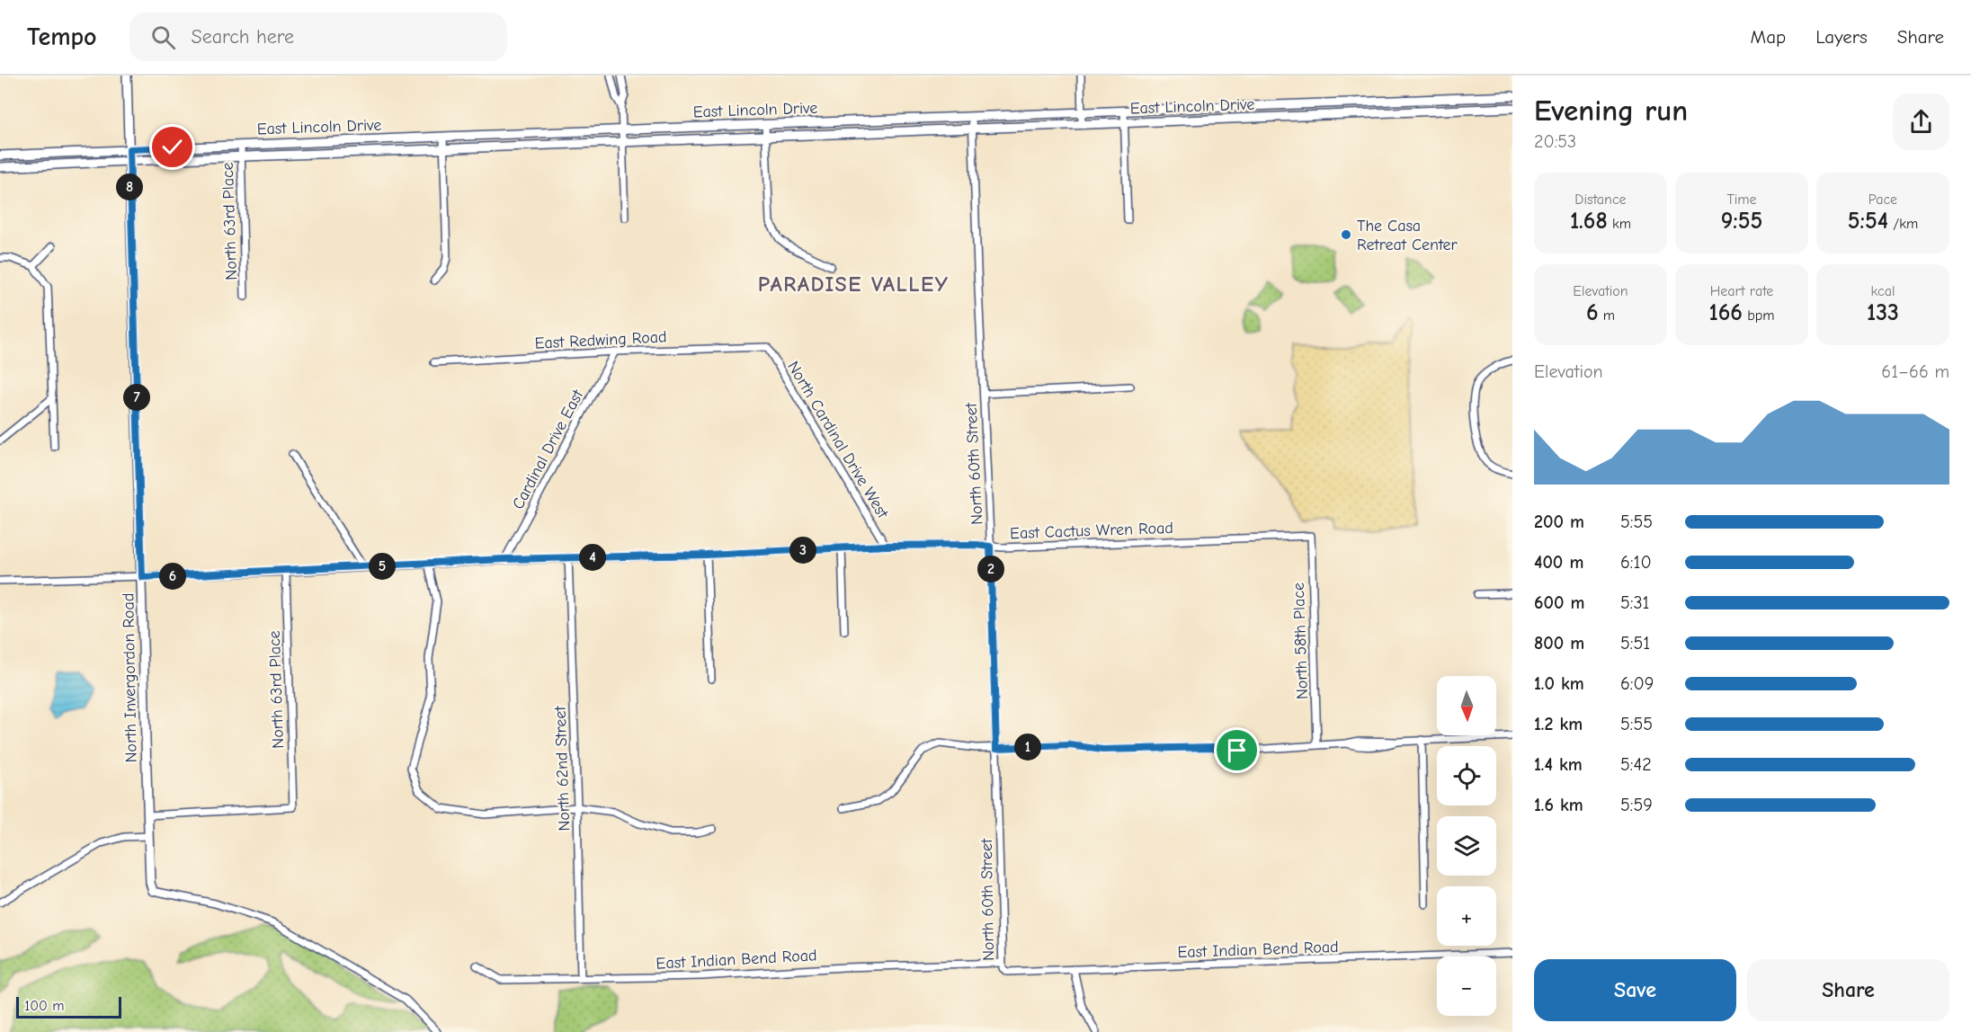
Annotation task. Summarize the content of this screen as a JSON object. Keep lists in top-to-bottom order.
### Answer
{
  "streets": {
    "main road": ["East Lincoln Drive", "North Invergordon Road"],
    "street": [
      "North 63rd Place",
      "East Redwing Road",
      "North Cardinal Drive West",
      "Cardinal Drive East",
      "North 60th Street",
      "East Cactus Wren Road",
      "North 58th Place",
      "North 62nd Street",
      "East Indian Bend Road"
    ]
  },
  "crossings": [
    ["East Lincoln Drive", "North 63rd Place"],
    ["East Lincoln Drive", "North 60th Street"],
    ["East Lincoln Drive", "North Invergordon Road"],
    ["North 63rd Place", "East Cactus Wren Road"],
    ["North 63rd Place", "North Invergordon Road"],
    ["East Redwing Road", "North Cardinal Drive West"],
    ["East Redwing Road", "Cardinal Drive East"],
    ["North Cardinal Drive West", "East Cactus Wren Road"],
    ["Cardinal Drive East", "East Cactus Wren Road"],
    ["North 60th Street", "East Cactus Wren Road"],
    ["North 60th Street", "East Indian Bend Road"],
    ["East Cactus Wren Road", "North 58th Place"],
    ["East Cactus Wren Road", "North Invergordon Road"],
    ["East Cactus Wren Road", "North 62nd Street"],
    ["North 62nd Street", "East Indian Bend Road"]
  ],
  "districts": ["PARADISE VALLEY"],
  "places": ["The Casa Retreat Center"],
  "scale_bar": "100 m",
  "north": "bottom",
  "page": {
    "header": "Tempo",
    "search": "Search here",
    "nav": ["Map", "Layers", "Share"],
    "heading": ["Evening run", "20:53"],
    "stats": [
      ["Distance", "1.68 km"],
      ["Time", "9:55"],
      ["Pace", "5:54 /km"],
      ["Elevation", "6 m"],
      ["Heart rate", "166 bpm"],
      ["kcal", "133"]
    ],
    "pins": [
      "8",
      "7",
      "3",
      "4",
      "5",
      "2",
      "6",
      "1"
    ],
    "chart": ["Elevation", "61–66 m"],
    "list": [
      {
        "name": "200 m",
        "note": "5:55"
      },
      {
        "name": "400 m",
        "note": "6:10"
      },
      {
        "name": "600 m",
        "note": "5:31"
      },
      {
        "name": "800 m",
        "note": "5:51"
      },
      {
        "name": "1.0 km",
        "note": "6:09"
      },
      {
        "name": "1.2 km",
        "note": "5:55"
      },
      {
        "name": "1.4 km",
        "note": "5:42"
      },
      {
        "name": "1.6 km",
        "note": "5:59"
      }
    ],
    "map_buttons": ["+", "−"],
    "buttons": ["Save", "Share"],
    "scale": "100 m"
  }
}
